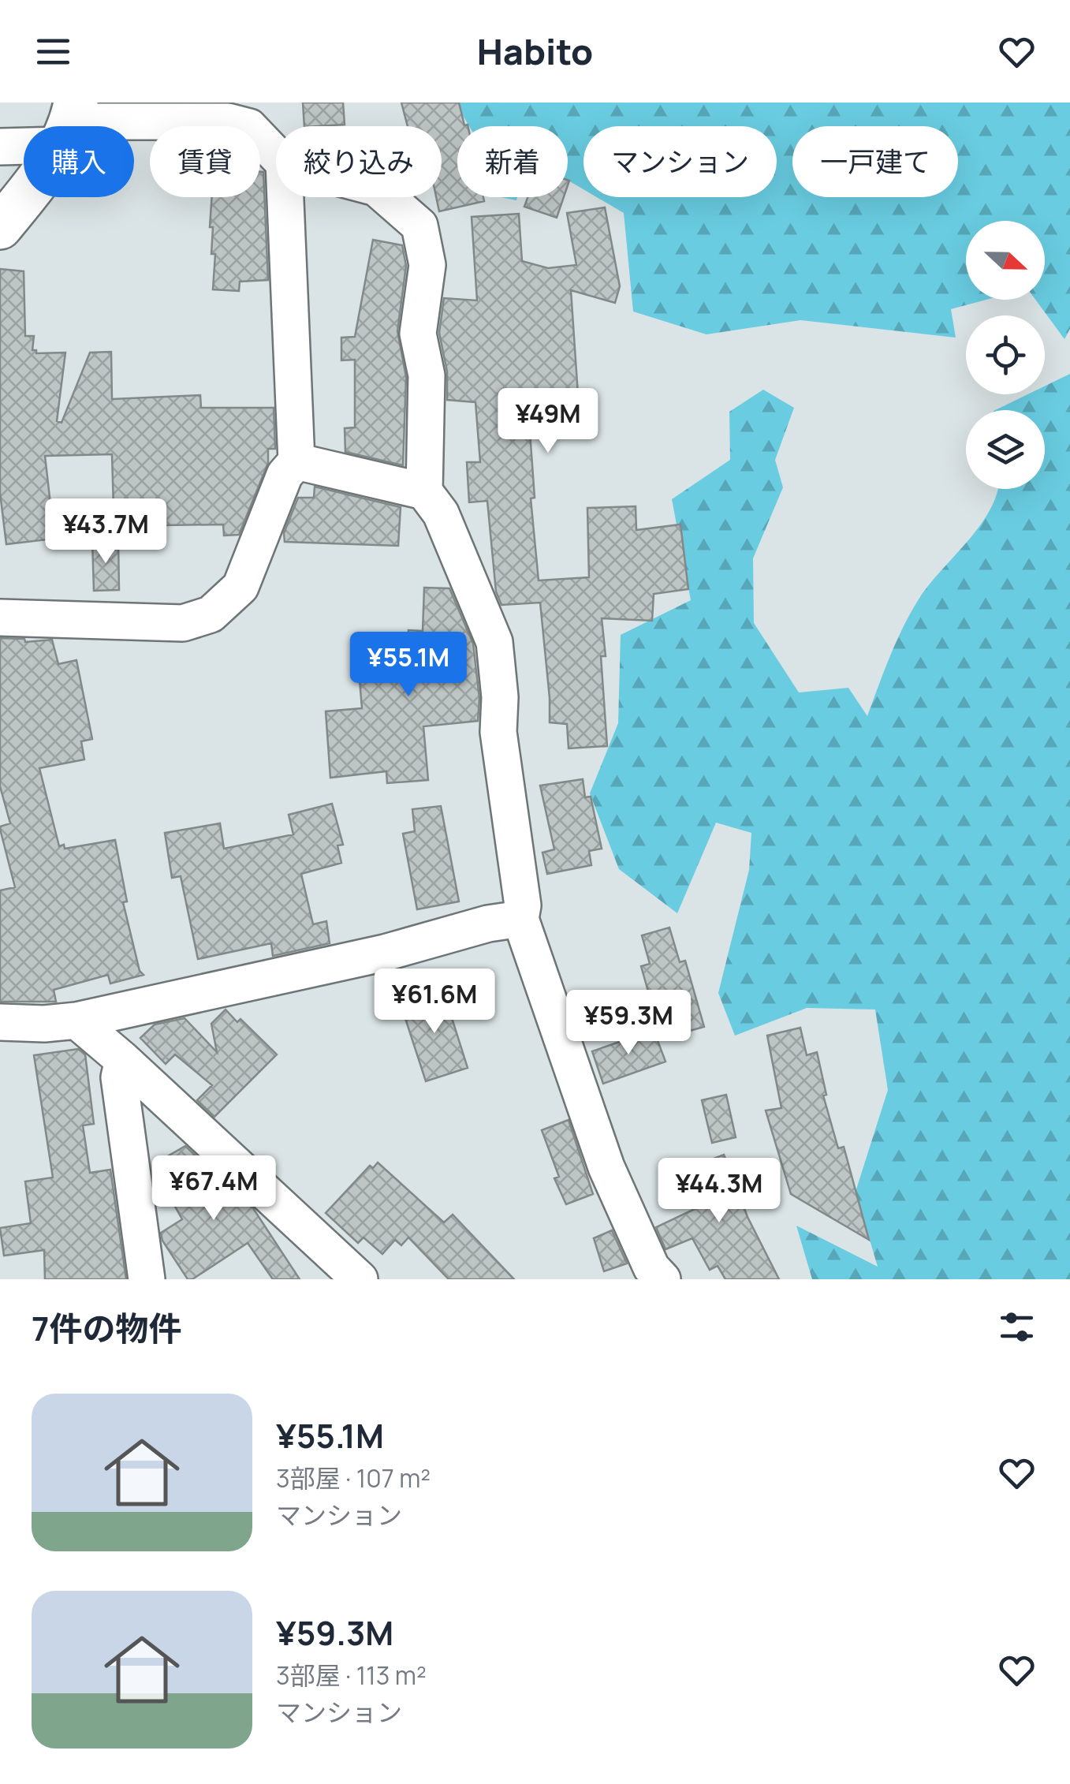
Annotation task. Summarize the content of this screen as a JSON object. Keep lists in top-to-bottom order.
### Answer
{
  "north": "right",
  "page": {
    "header": "Habito",
    "chip": [
      "購入",
      "賃貸",
      "絞り込み",
      "新着",
      "マンション",
      "一戸建て"
    ],
    "price": [
      "¥49M",
      "¥43.7M",
      "¥55.1M",
      "¥61.6M",
      "¥59.3M",
      "¥67.4M",
      "¥44.3M"
    ],
    "heading": "7件の物件",
    "list": [
      {
        "name": "¥55.1M",
        "note": "3部屋 · 107 m² · マンション"
      },
      {
        "name": "¥59.3M",
        "note": "3部屋 · 113 m² · マンション"
      }
    ]
  }
}
